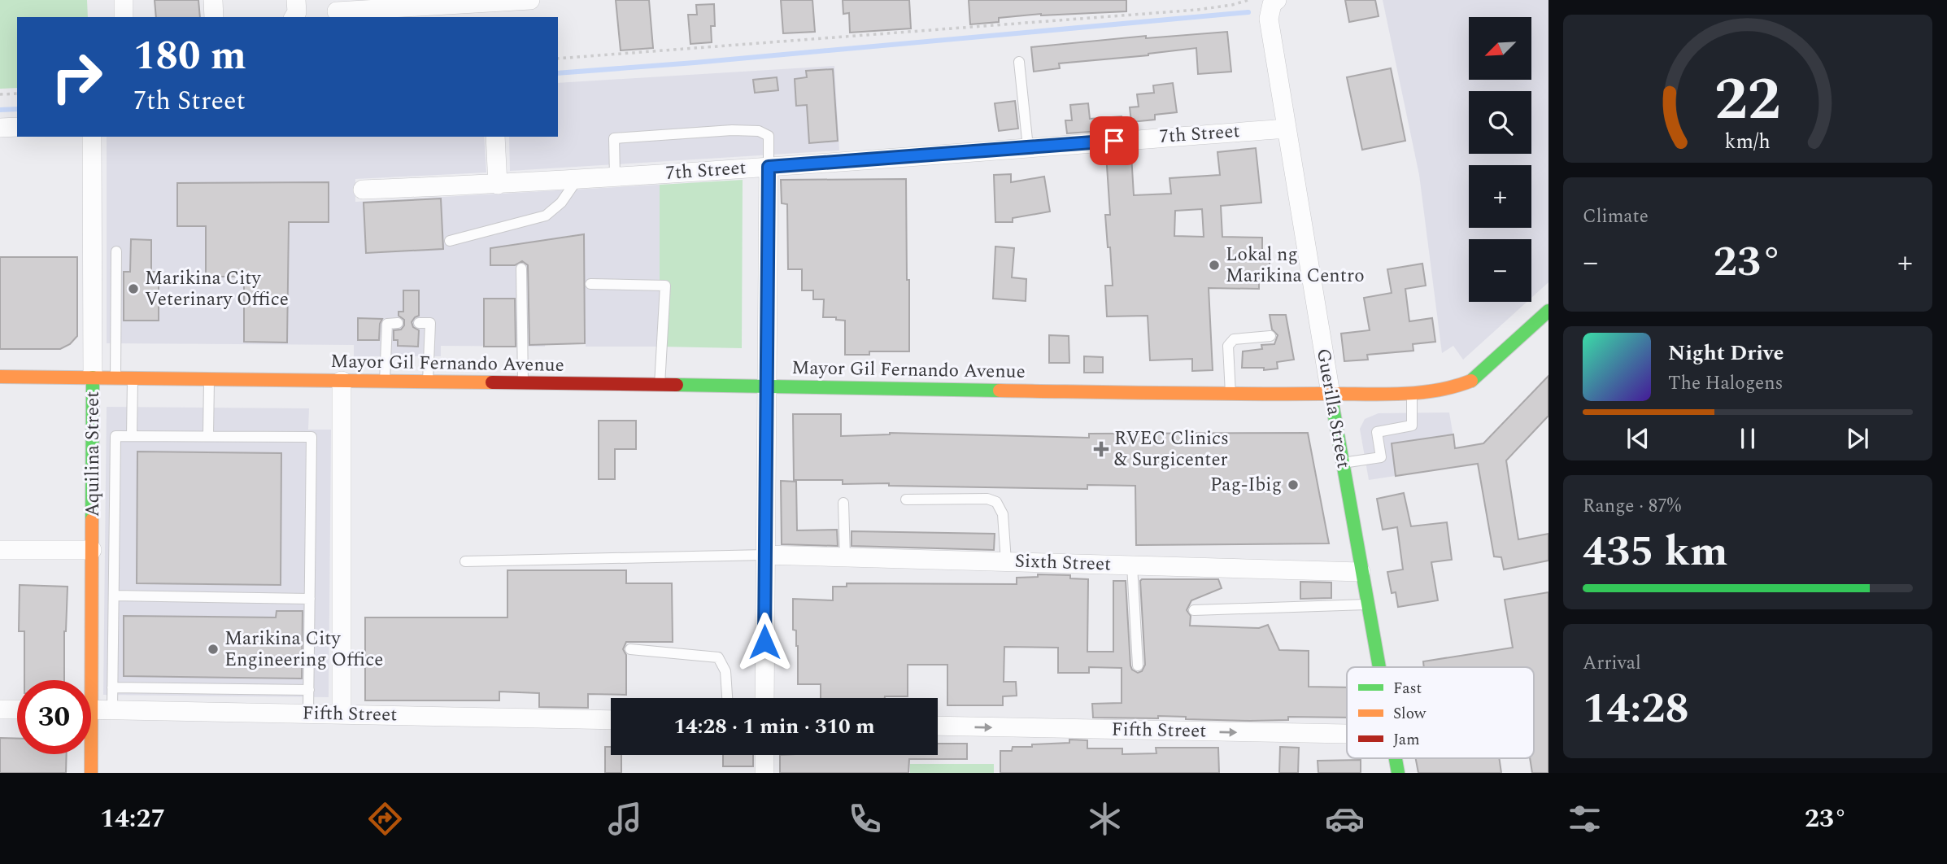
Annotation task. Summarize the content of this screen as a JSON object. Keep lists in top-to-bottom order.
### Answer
{
  "streets": {
    "street": [
      "7th Street",
      "Mayor Gil Fernando Avenue",
      "Guerilla Street",
      "Aquilina Street",
      "Sixth Street",
      "Fifth Street"
    ]
  },
  "crossings": [
    ["7th Street", "Guerilla Street"],
    ["Mayor Gil Fernando Avenue", "Guerilla Street"],
    ["Mayor Gil Fernando Avenue", "Aquilina Street"],
    ["Guerilla Street", "Sixth Street"]
  ],
  "one_way": ["Fifth Street"],
  "places": {
    "other": [
      "Lokal ng Marikina Centro",
      "Marikina City Veterinary Office",
      "Pag-Ibig",
      "Marikina City Engineering Office"
    ],
    "health": ["RVEC Clinics & Surgicenter"]
  },
  "legend": ["Fast", "Slow", "Jam"],
  "north": "bottom left",
  "page": {
    "map_buttons": ["+", "−"],
    "turn": ["180 m", "7th Street"],
    "tile": [
      "Climate",
      ["Range · 87%", "435 km"],
      ["Arrival", "14:28"]
    ],
    "heat": ["−", "23°", "+"],
    "song": ["Night Drive", "The Halogens"],
    "limit": "30",
    "trip": "14:28 · 1 min · 310 m",
    "tabs": ["14:27", "23°"],
    "gauge": ["22", "km/h"]
  }
}
